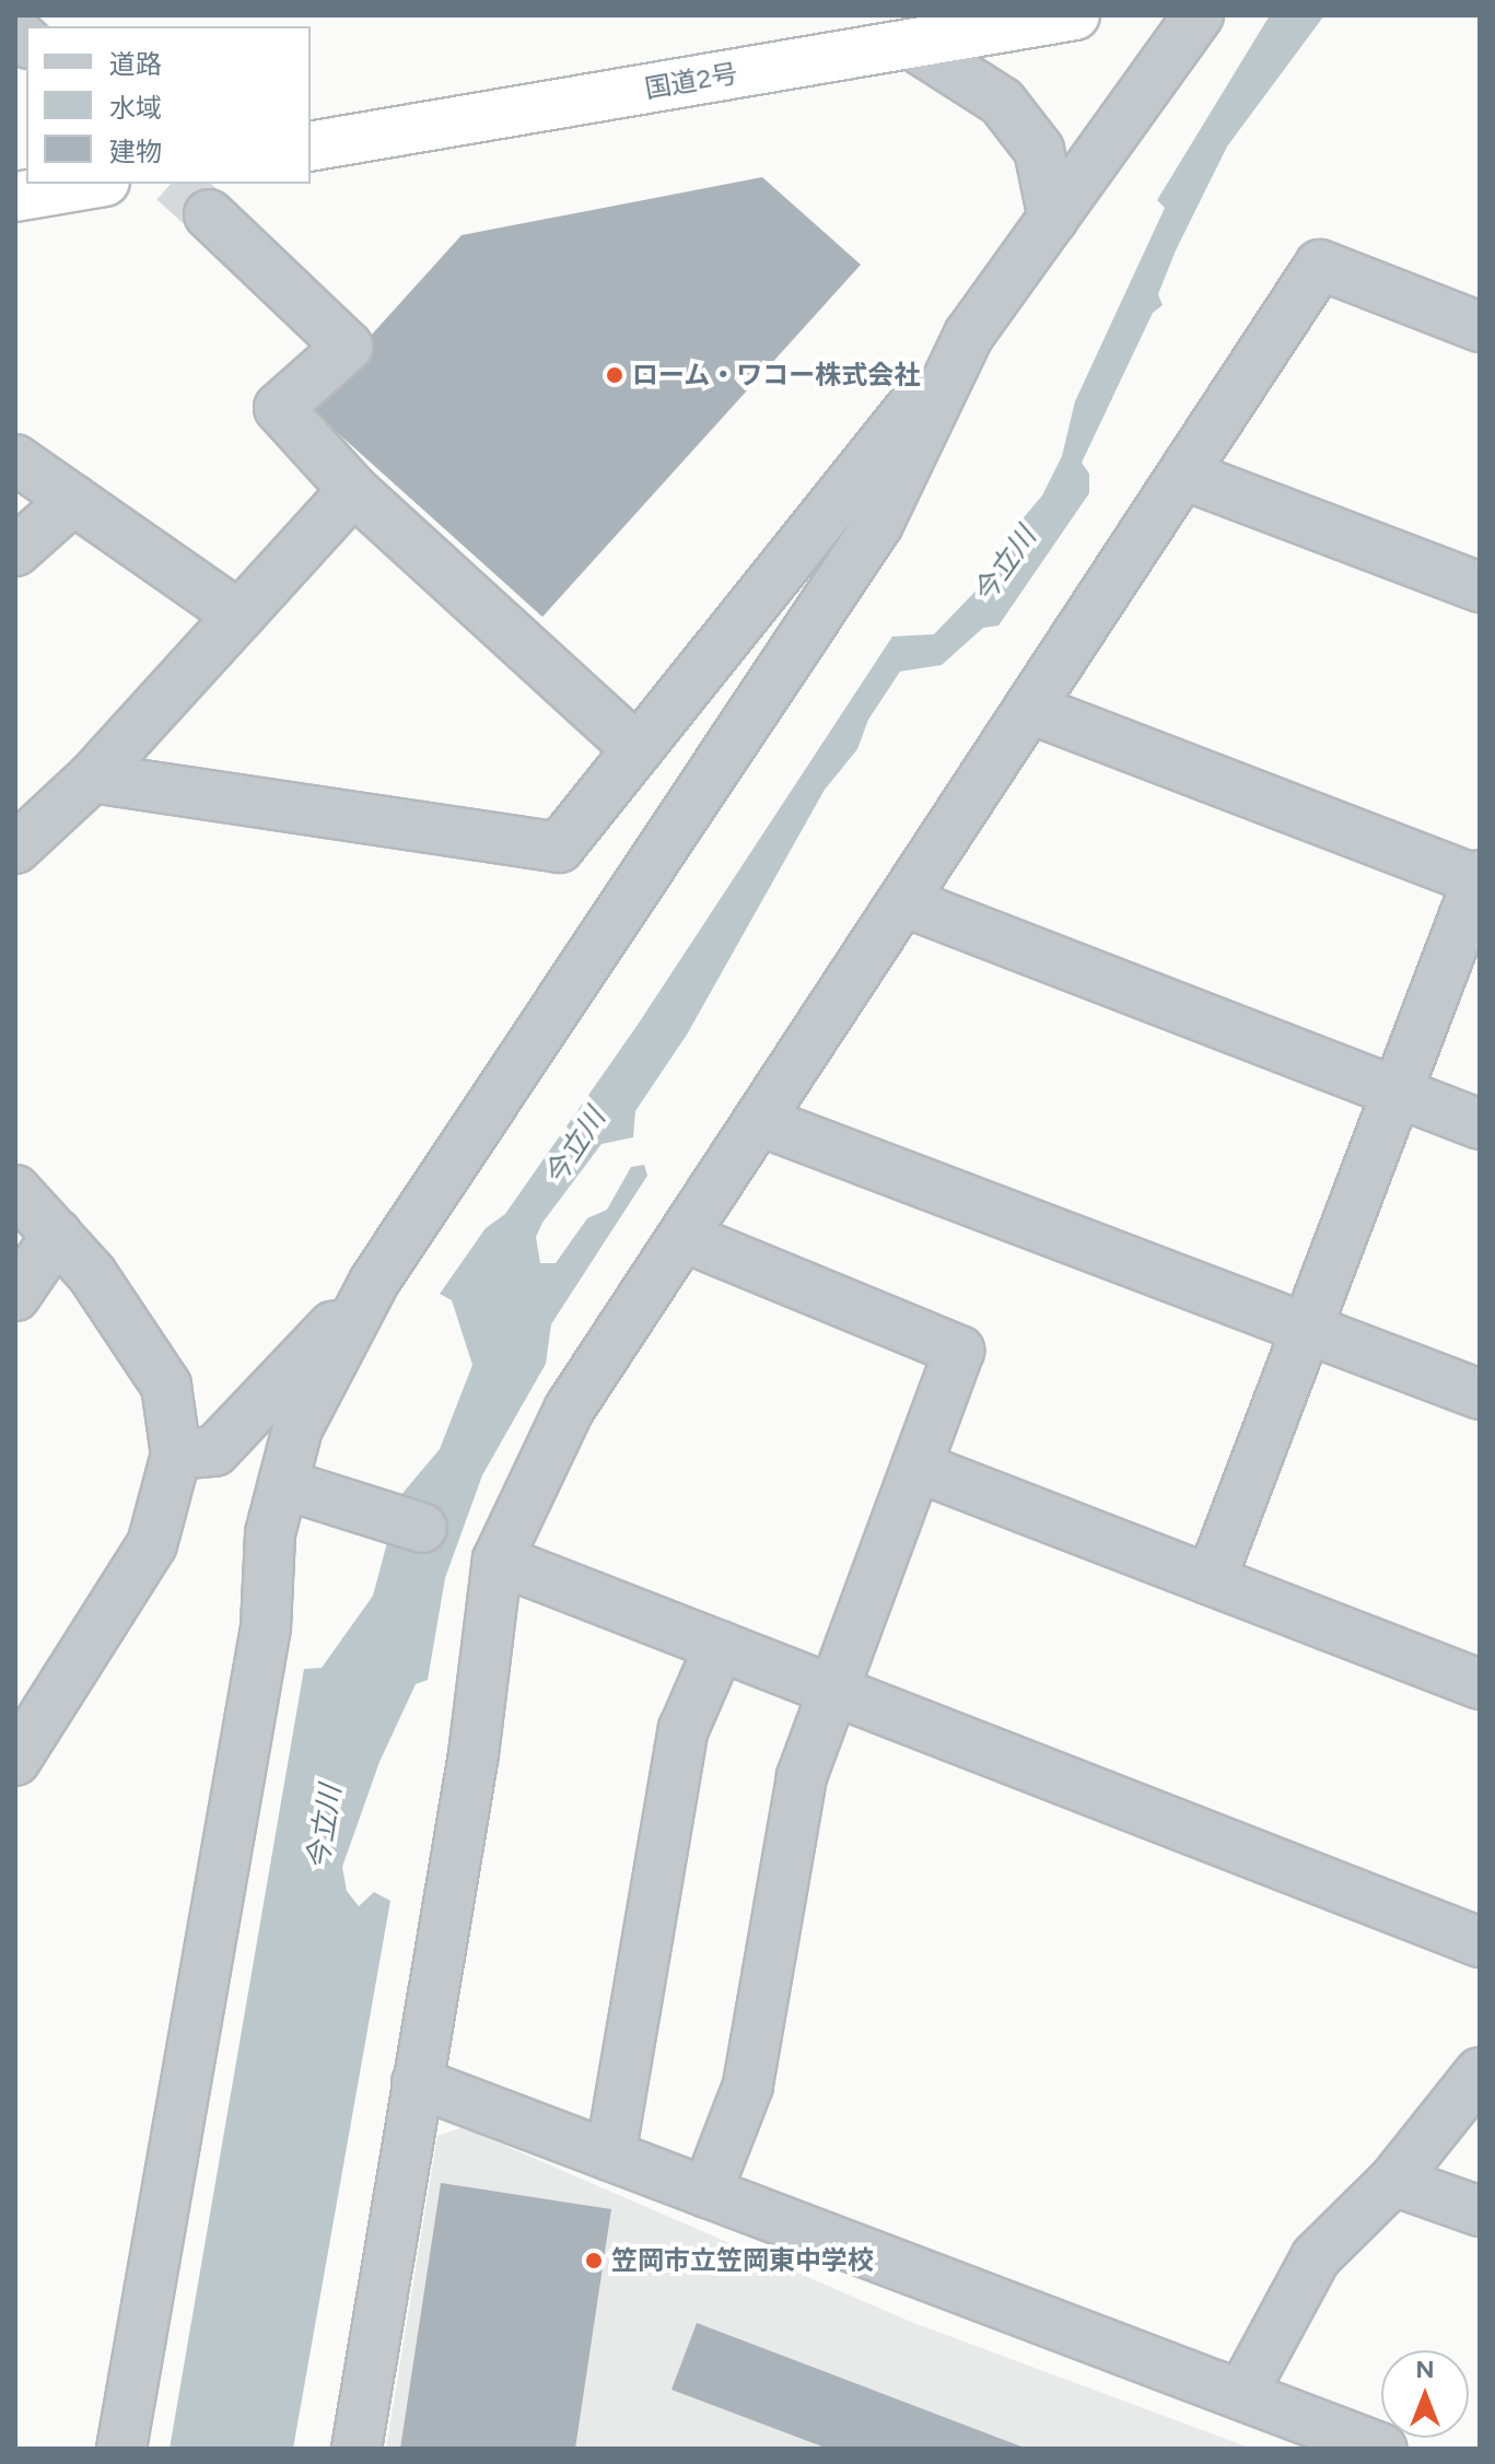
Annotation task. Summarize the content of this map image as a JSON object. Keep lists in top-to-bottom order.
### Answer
{
  "streets": {
    "highway": ["国道2号"]
  },
  "water": ["今立川"],
  "places": ["ローム・ワコー株式会社", "笠岡市立笠岡東中学校"],
  "legend": ["道路", "水域", "建物"],
  "north": "top"
}
